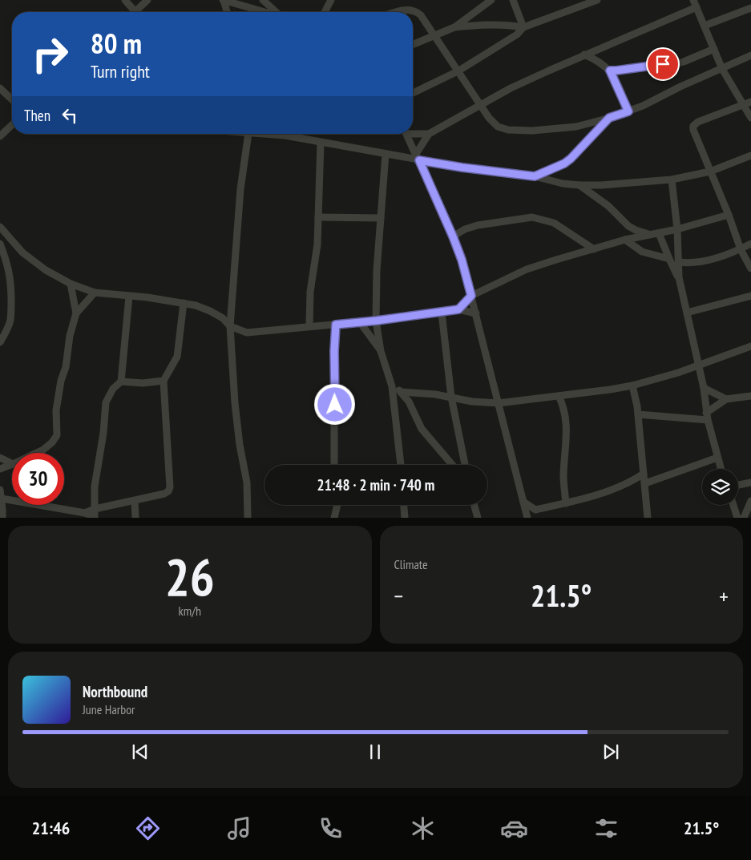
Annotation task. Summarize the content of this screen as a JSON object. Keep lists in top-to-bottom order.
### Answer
{
  "page": {
    "turn": ["80 m", "Turn right"],
    "then": "Then",
    "limit": "30",
    "trip": "21:48 · 2 min · 740 m",
    "tile": [
      ["26", "km/h"],
      "Climate"
    ],
    "heat": ["−", "21.5°", "+"],
    "song": ["Northbound", "June Harbor"],
    "tabs": ["21:46", "21.5°"]
  }
}
